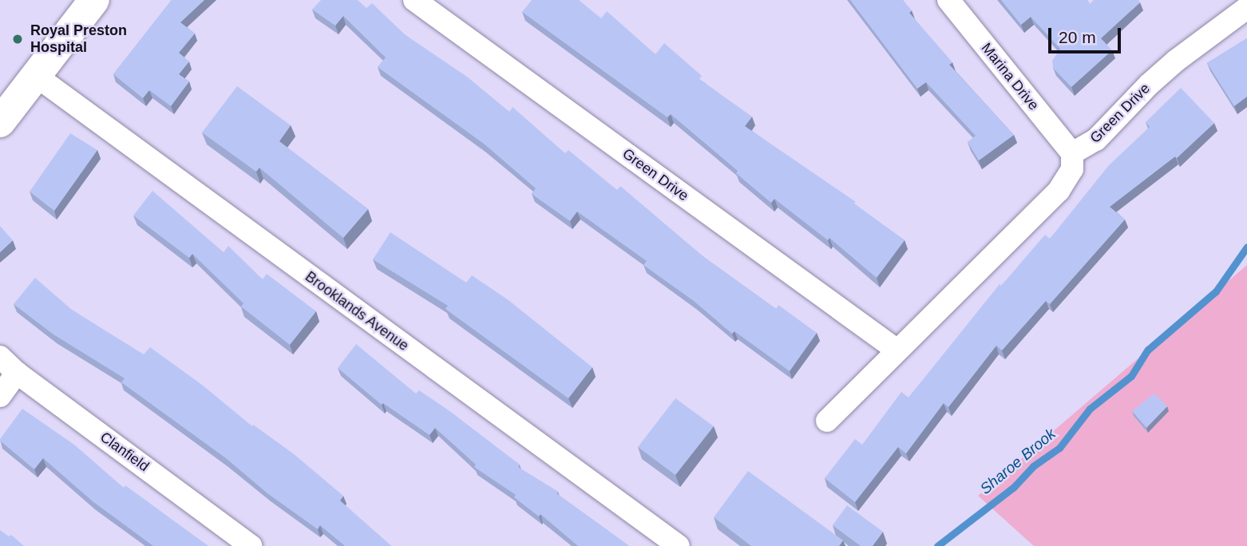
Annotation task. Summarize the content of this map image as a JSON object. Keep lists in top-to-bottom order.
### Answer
{
  "streets": {
    "street": [
      "Marina Drive",
      "Green Drive",
      "Brooklands Avenue",
      "Clanfield"
    ]
  },
  "crossings": [
    ["Marina Drive", "Green Drive"]
  ],
  "water": ["Sharoe Brook"],
  "places": ["Royal Preston Hospital"],
  "scale_bar": "20 m"
}
